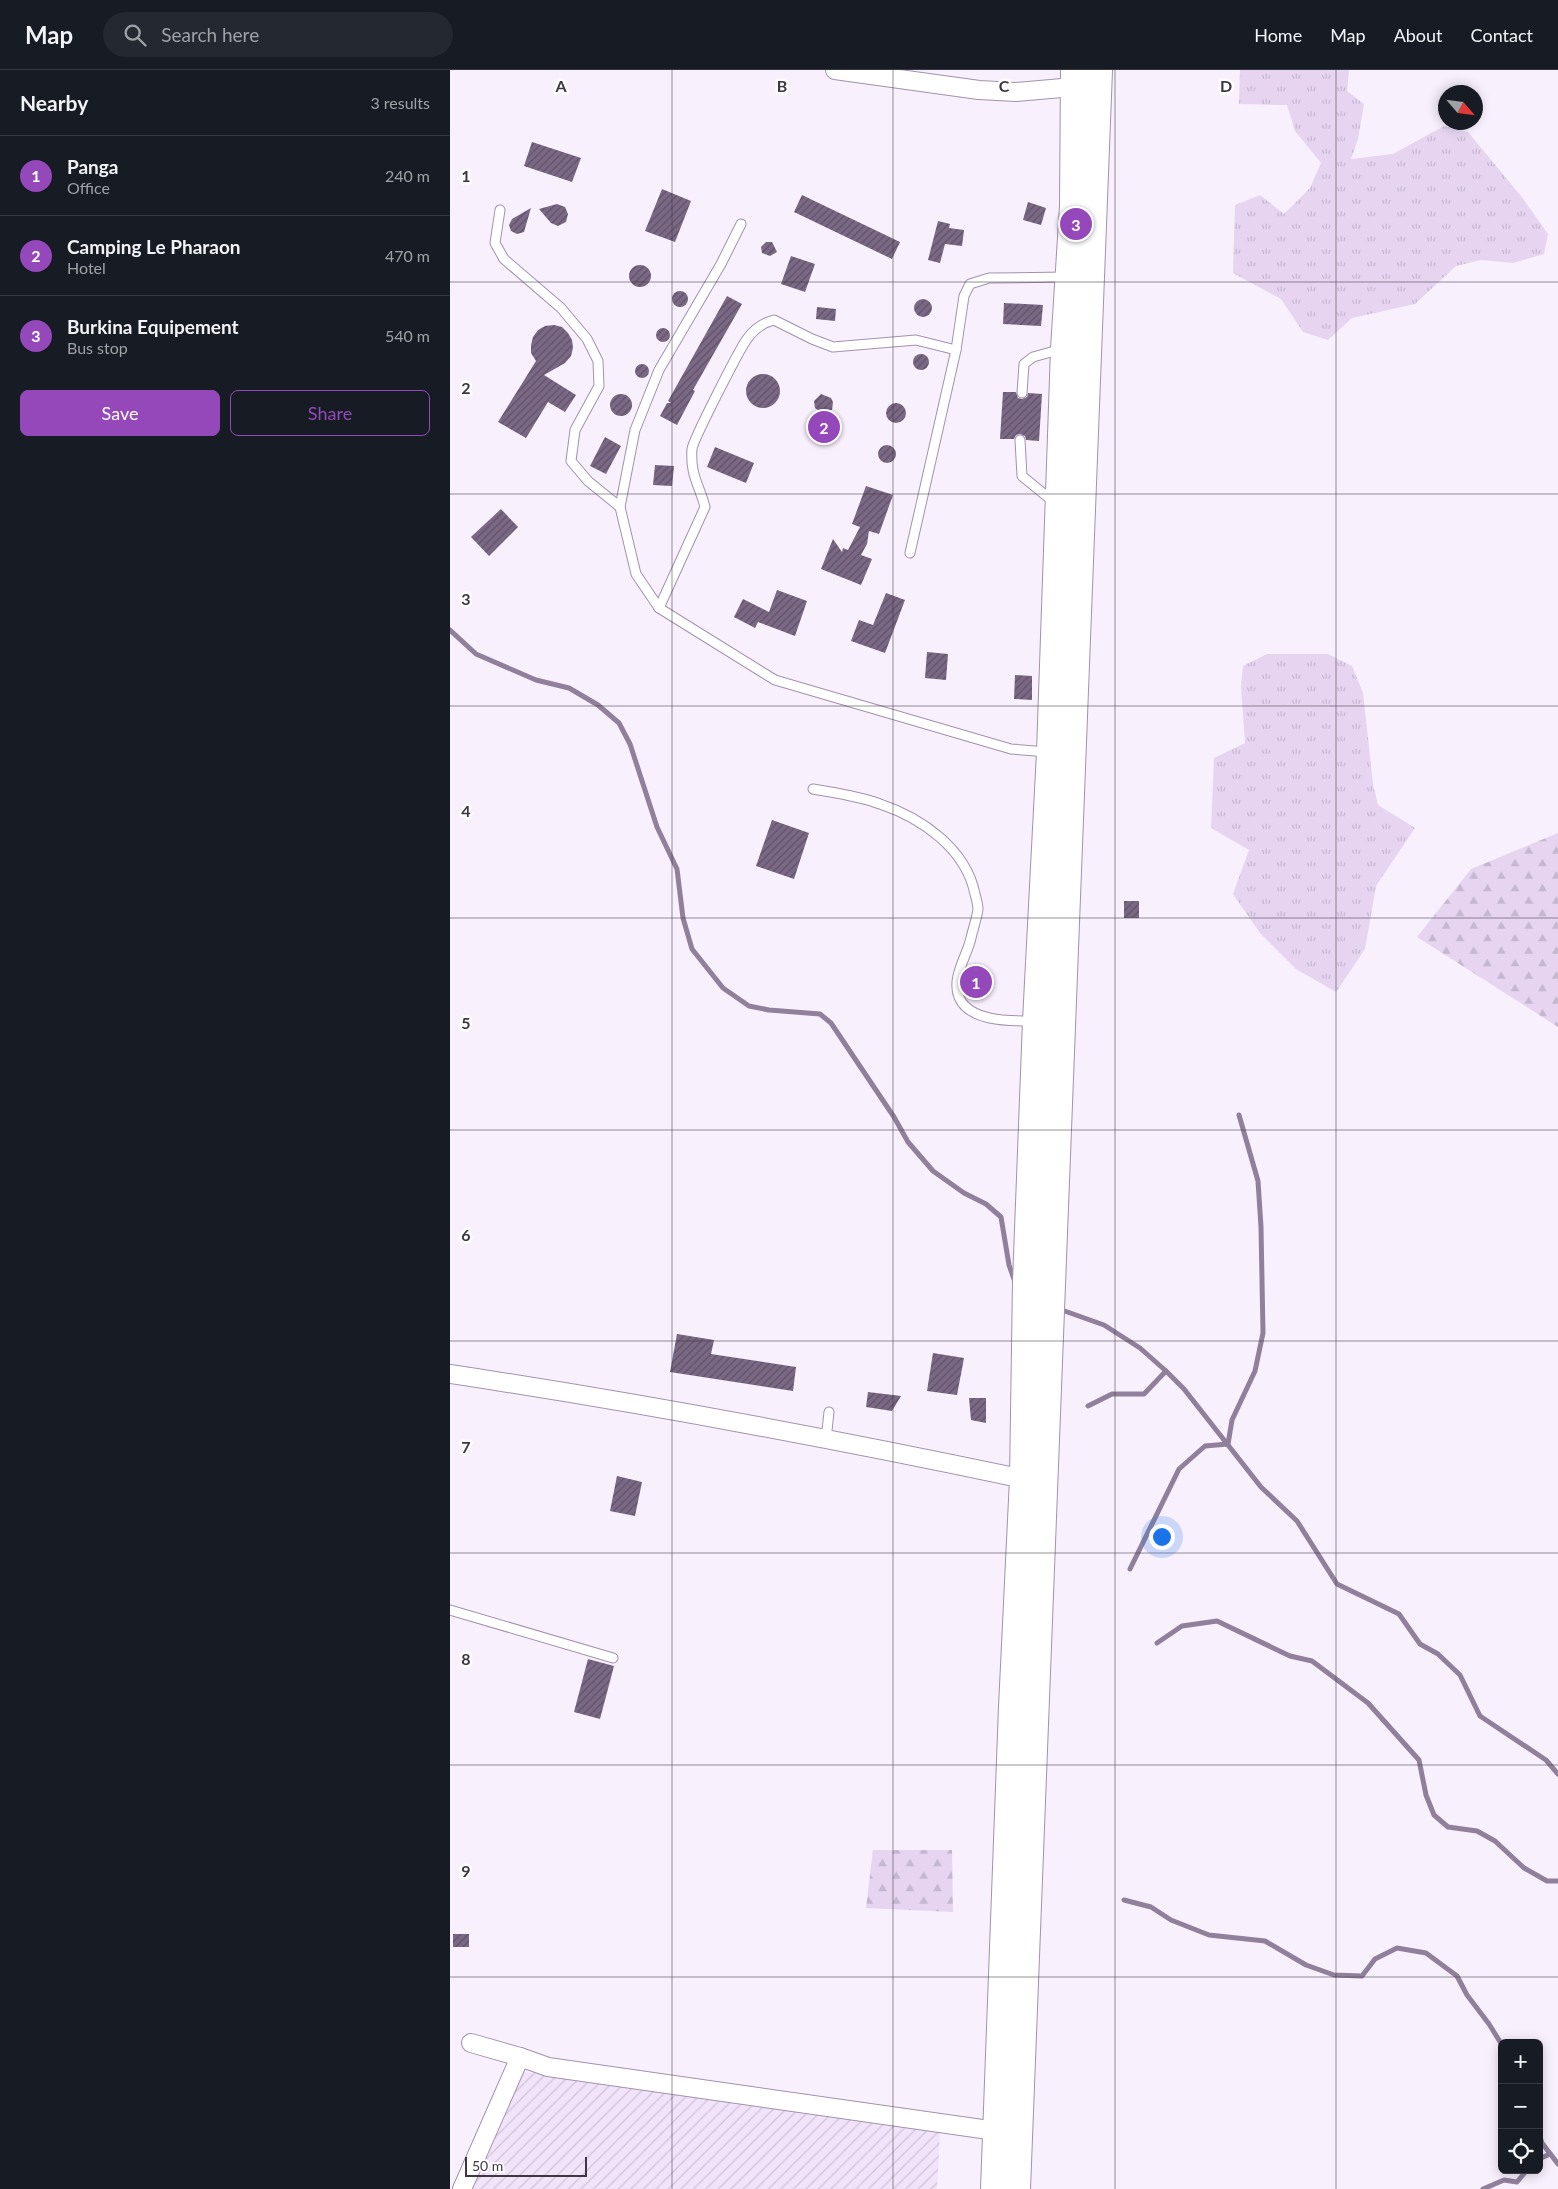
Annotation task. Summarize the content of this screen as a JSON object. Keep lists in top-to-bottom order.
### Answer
{
  "scale_bar": "50 m",
  "north": "bottom right",
  "page": {
    "header": "Map",
    "search": "Search here",
    "nav": [
      "Home",
      "Map",
      "About",
      "Contact"
    ],
    "heading": ["Nearby", "3 results"],
    "list": [
      {
        "mark": "1",
        "name": "Panga",
        "note": "Office",
        "value": "240 m"
      },
      {
        "mark": "2",
        "name": "Camping Le Pharaon",
        "note": "Hotel",
        "value": "470 m"
      },
      {
        "mark": "3",
        "name": "Burkina Equipement",
        "note": "Bus stop",
        "value": "540 m"
      }
    ],
    "pins": ["3", "2", "1"],
    "buttons": ["Save", "Share"],
    "map_buttons": ["+", "−"],
    "scale": "50 m"
  },
  "grid": {
    "columns": [
      "A",
      "B",
      "C",
      "D"
    ],
    "rows": [
      "1",
      "2",
      "3",
      "4",
      "5",
      "6",
      "7",
      "8",
      "9"
    ]
  }
}
